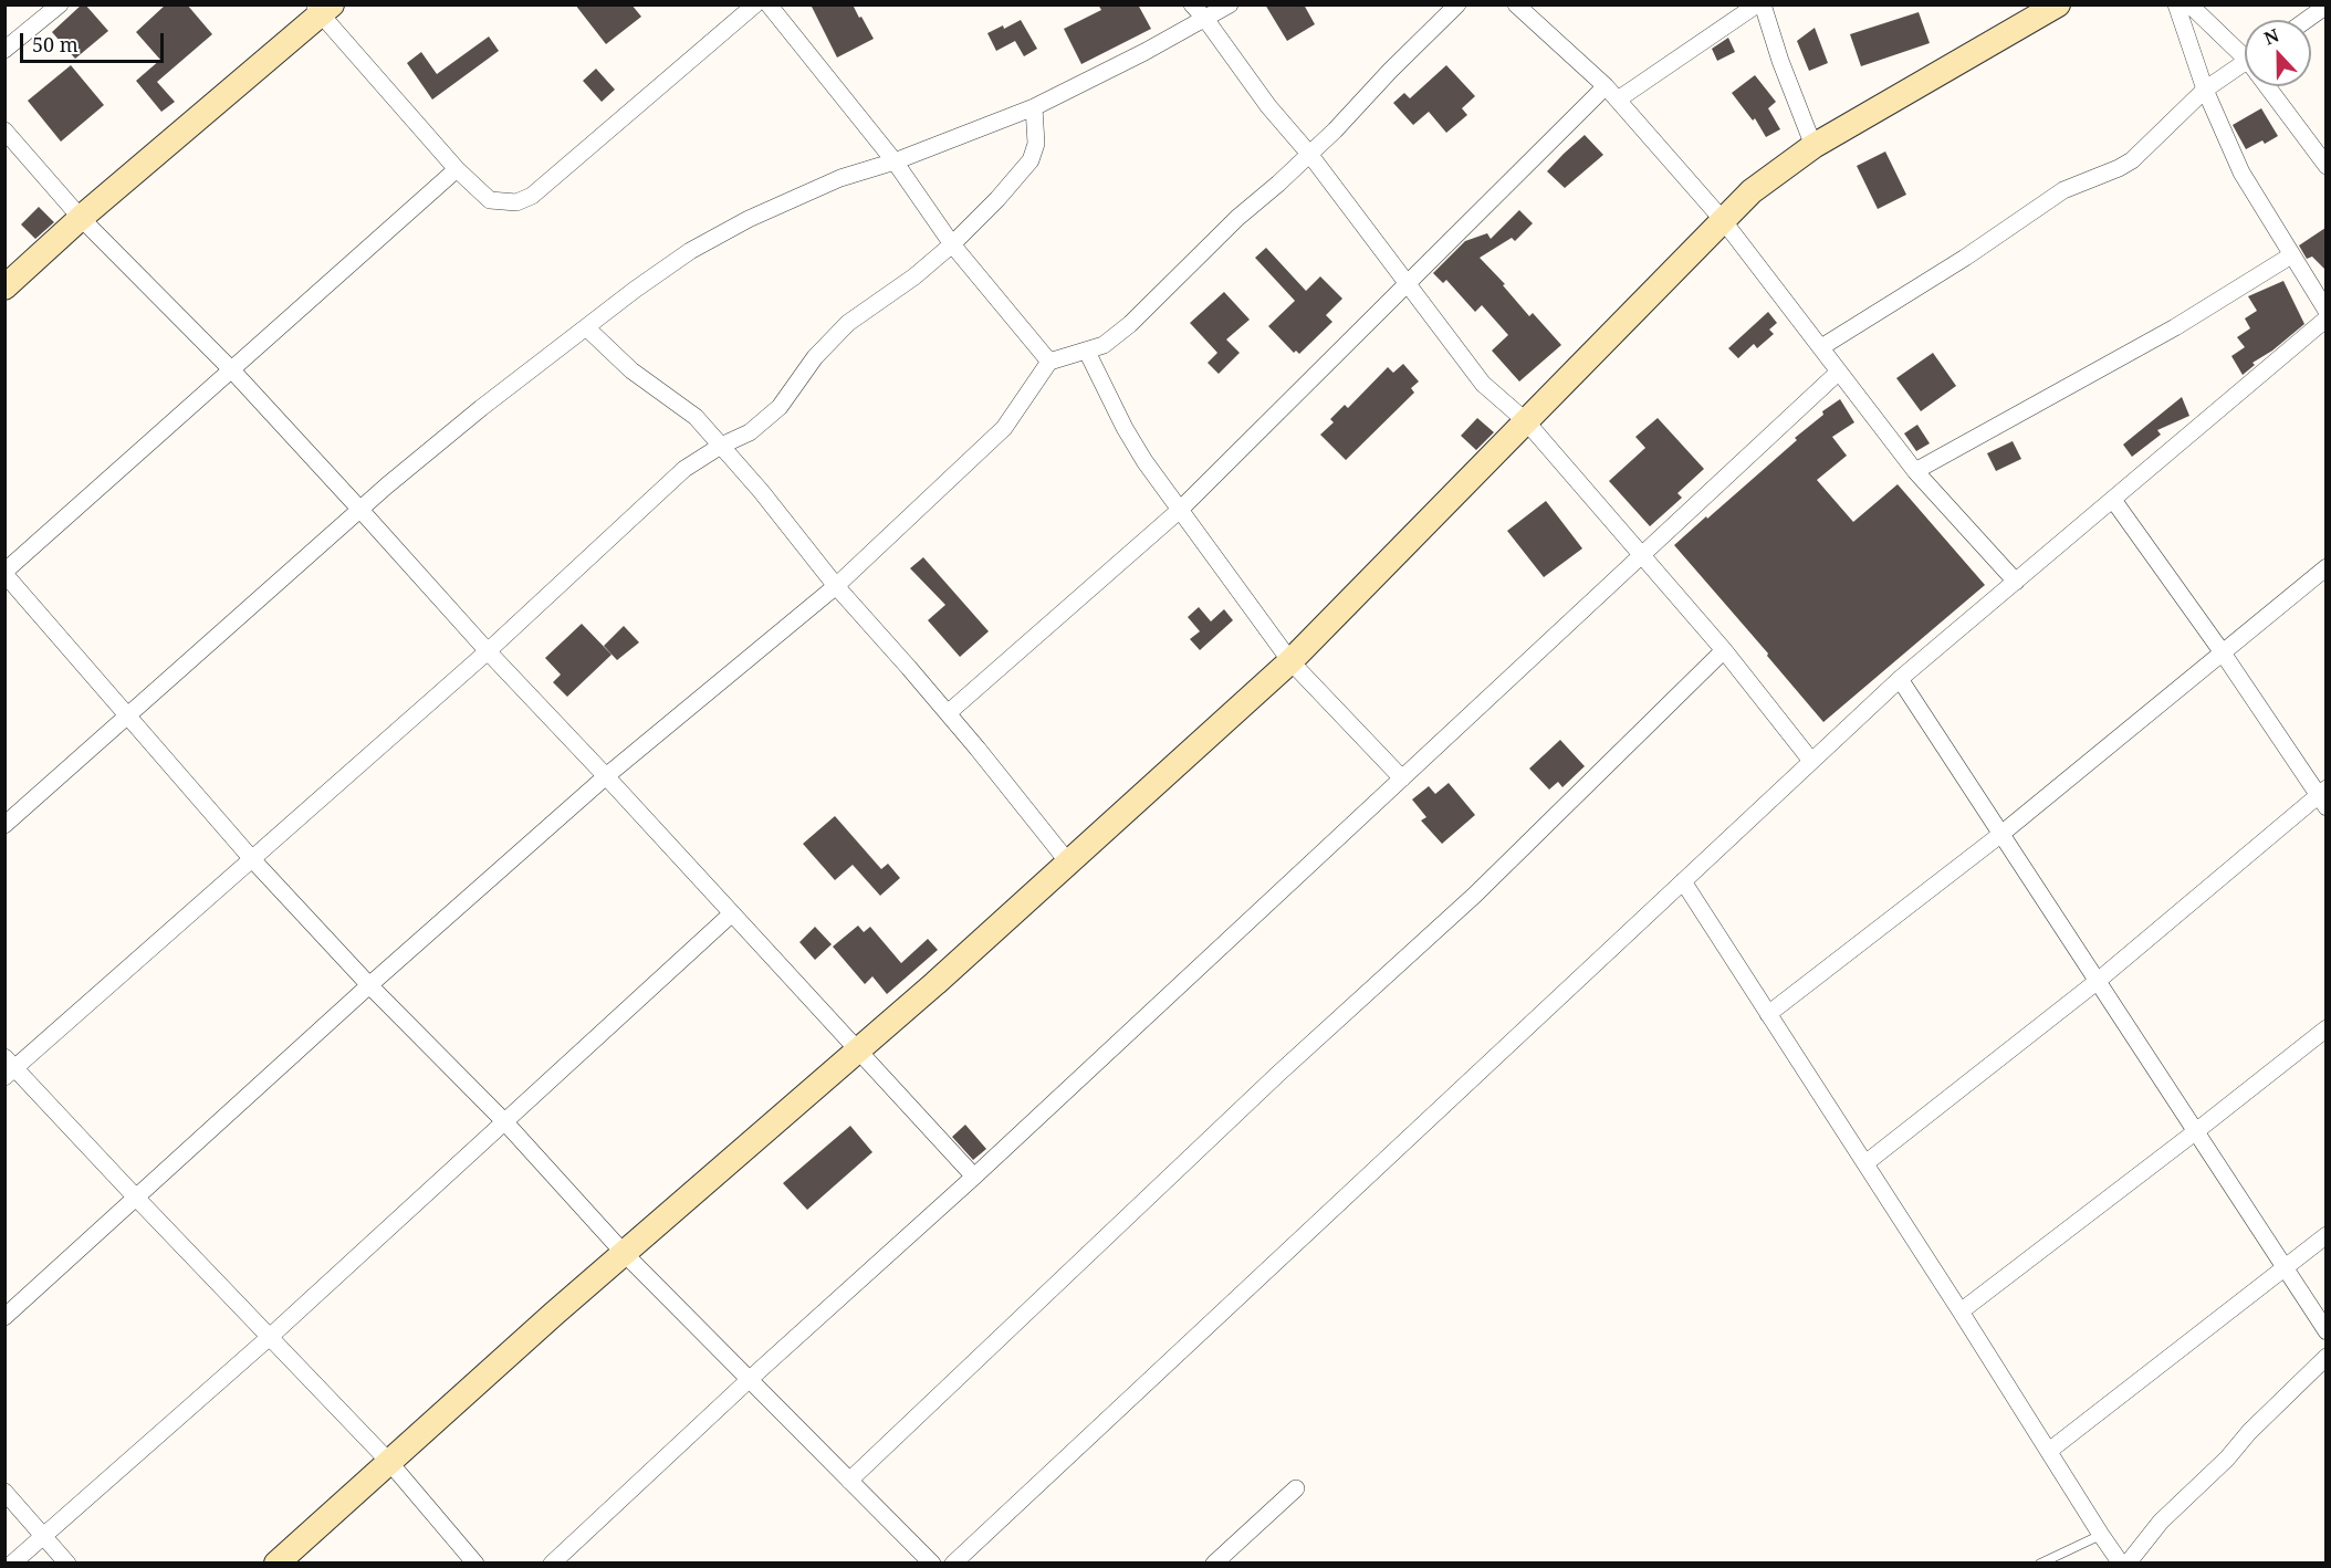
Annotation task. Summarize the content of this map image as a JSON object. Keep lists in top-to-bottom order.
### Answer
{
  "scale_bar": "50 m",
  "north": "top"
}
